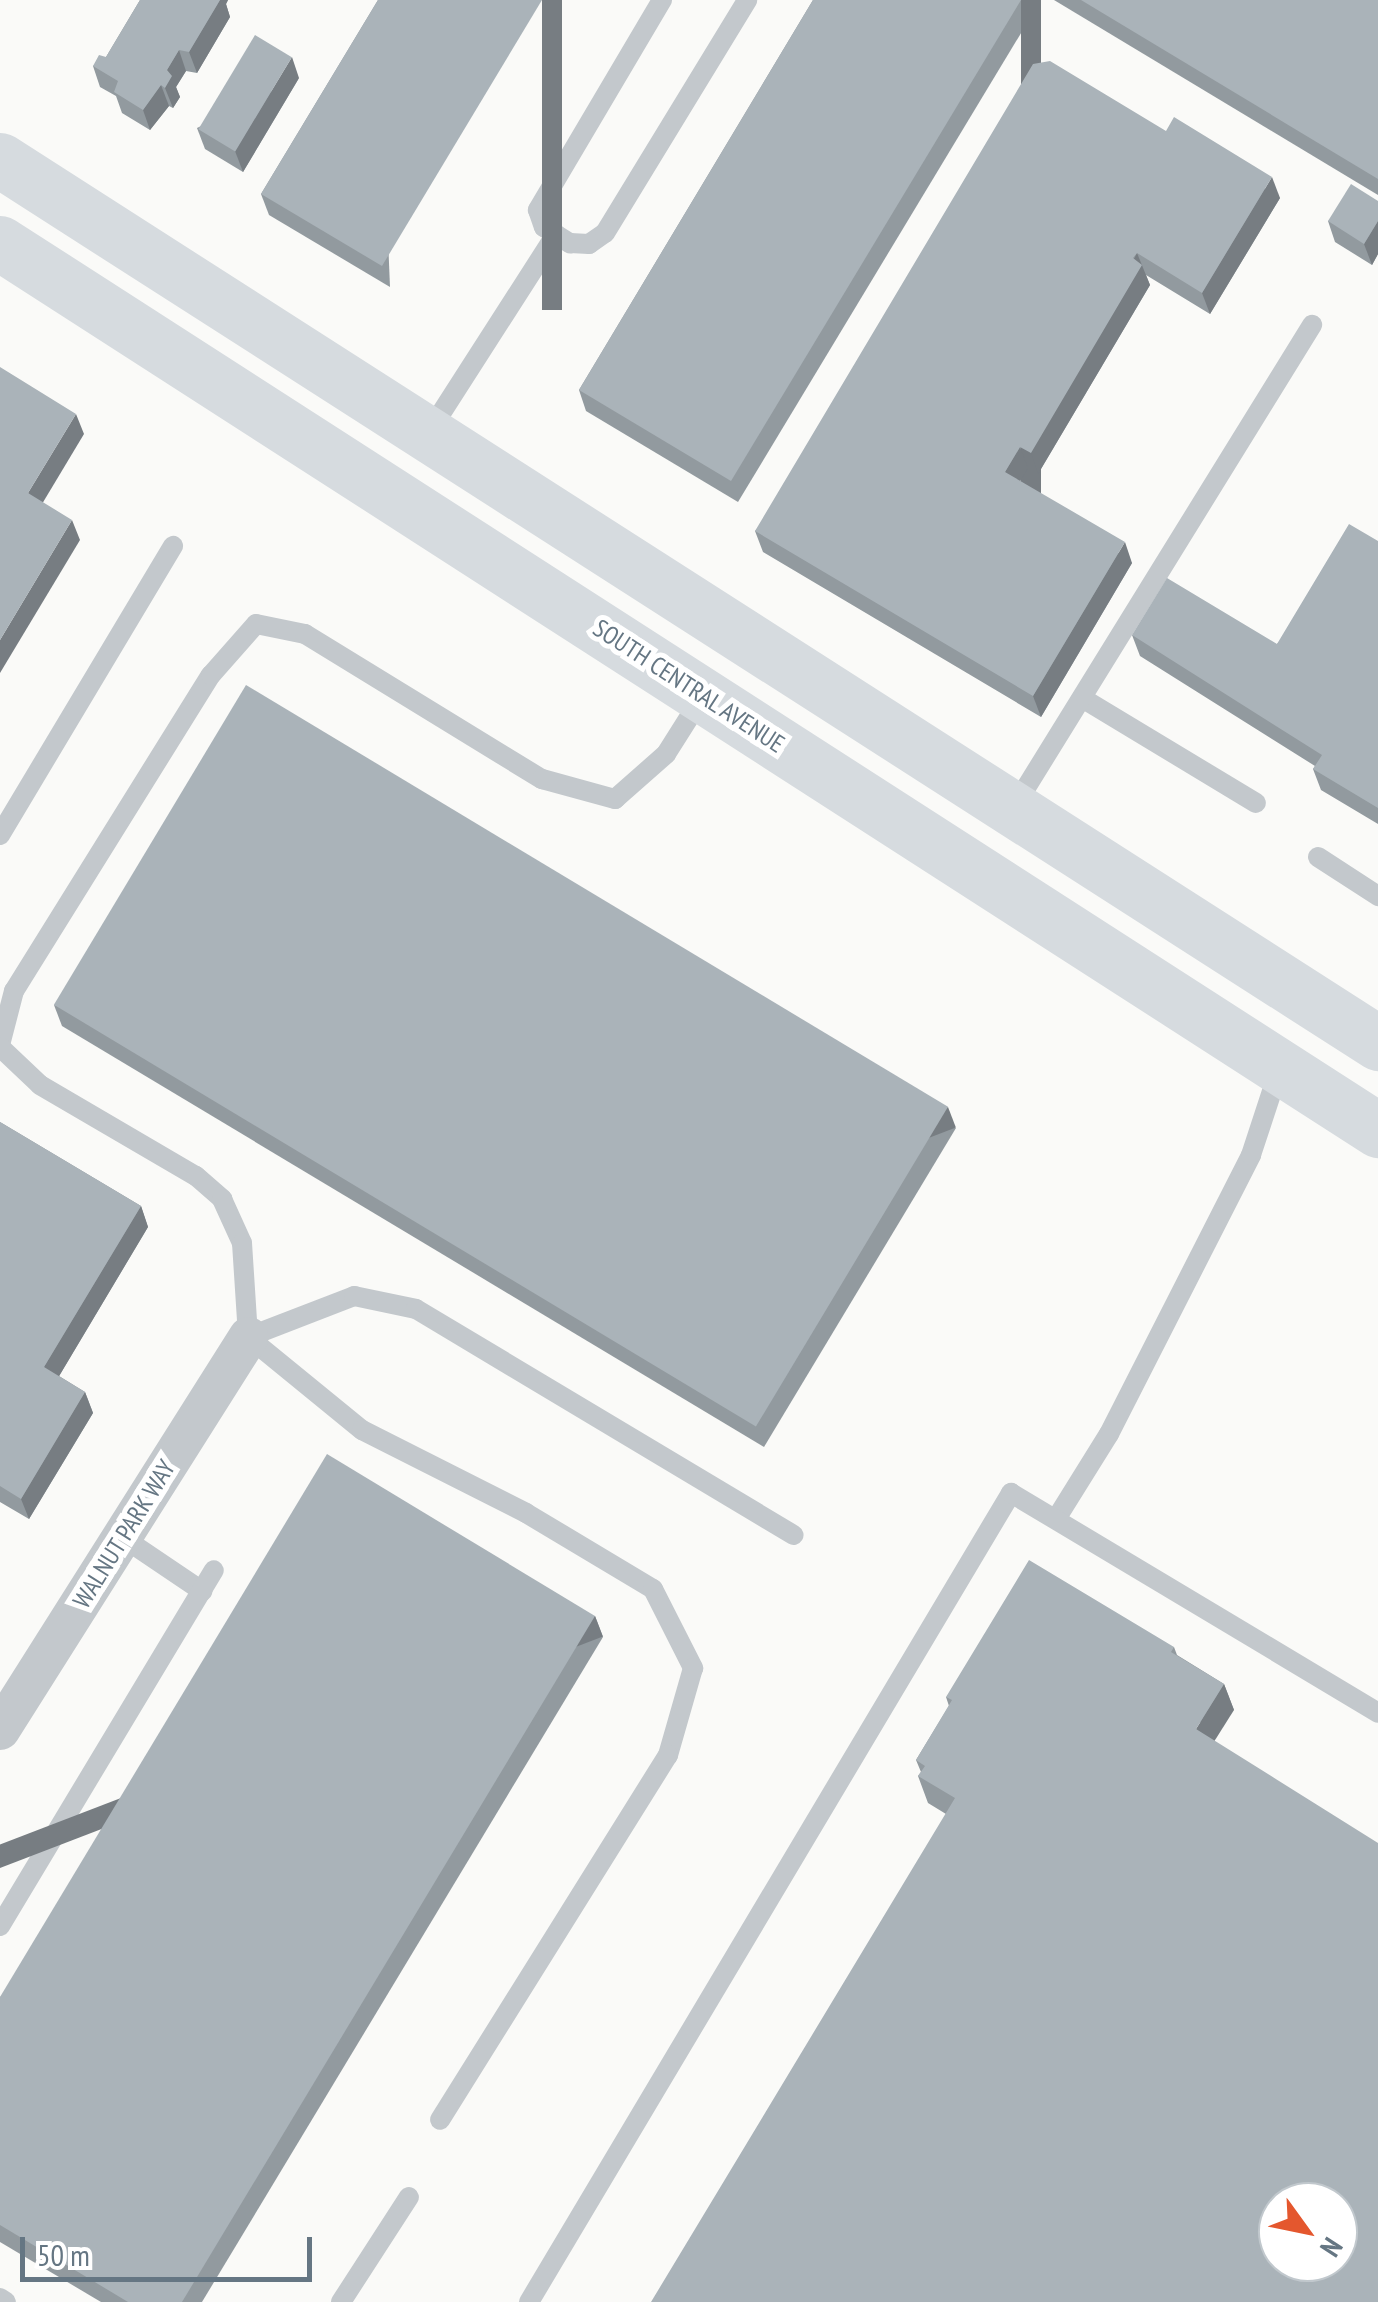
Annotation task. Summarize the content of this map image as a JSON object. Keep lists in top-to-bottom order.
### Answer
{
  "streets": {
    "main road": ["SOUTH CENTRAL AVENUE"],
    "street": ["WALNUT PARK WAY"]
  },
  "scale_bar": "50 m",
  "north": "bottom right"
}
